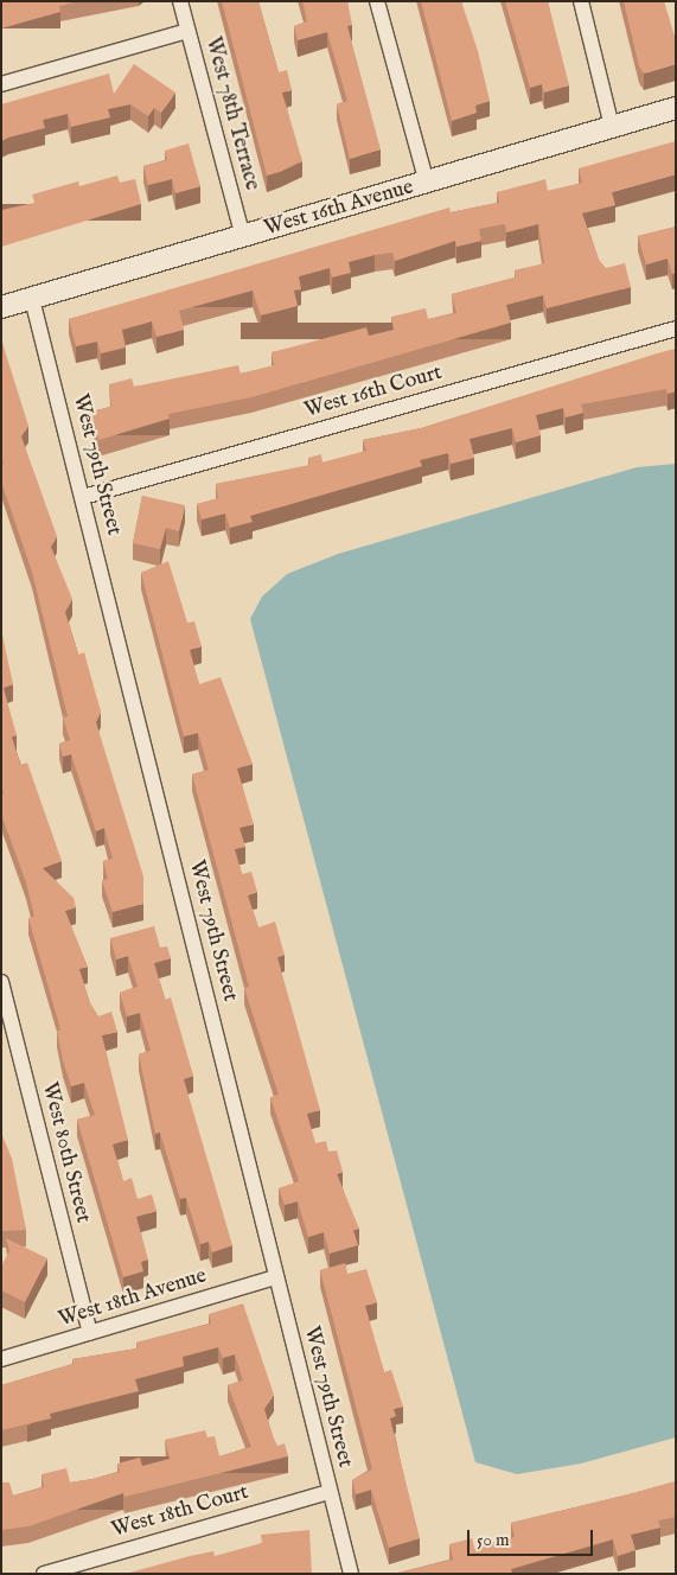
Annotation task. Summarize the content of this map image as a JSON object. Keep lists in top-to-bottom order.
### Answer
{
  "streets": {
    "street": [
      "West 78th Terrace",
      "West 16th Avenue",
      "West 16th Court",
      "West 79th Street",
      "West 80th Street",
      "West 18th Avenue",
      "West 18th Court"
    ]
  },
  "crossings": [
    ["West 78th Terrace", "West 16th Avenue"],
    ["West 16th Avenue", "West 79th Street"],
    ["West 16th Court", "West 79th Street"],
    ["West 79th Street", "West 18th Avenue"],
    ["West 79th Street", "West 18th Court"],
    ["West 80th Street", "West 18th Avenue"]
  ],
  "scale_bar": "50 m"
}
